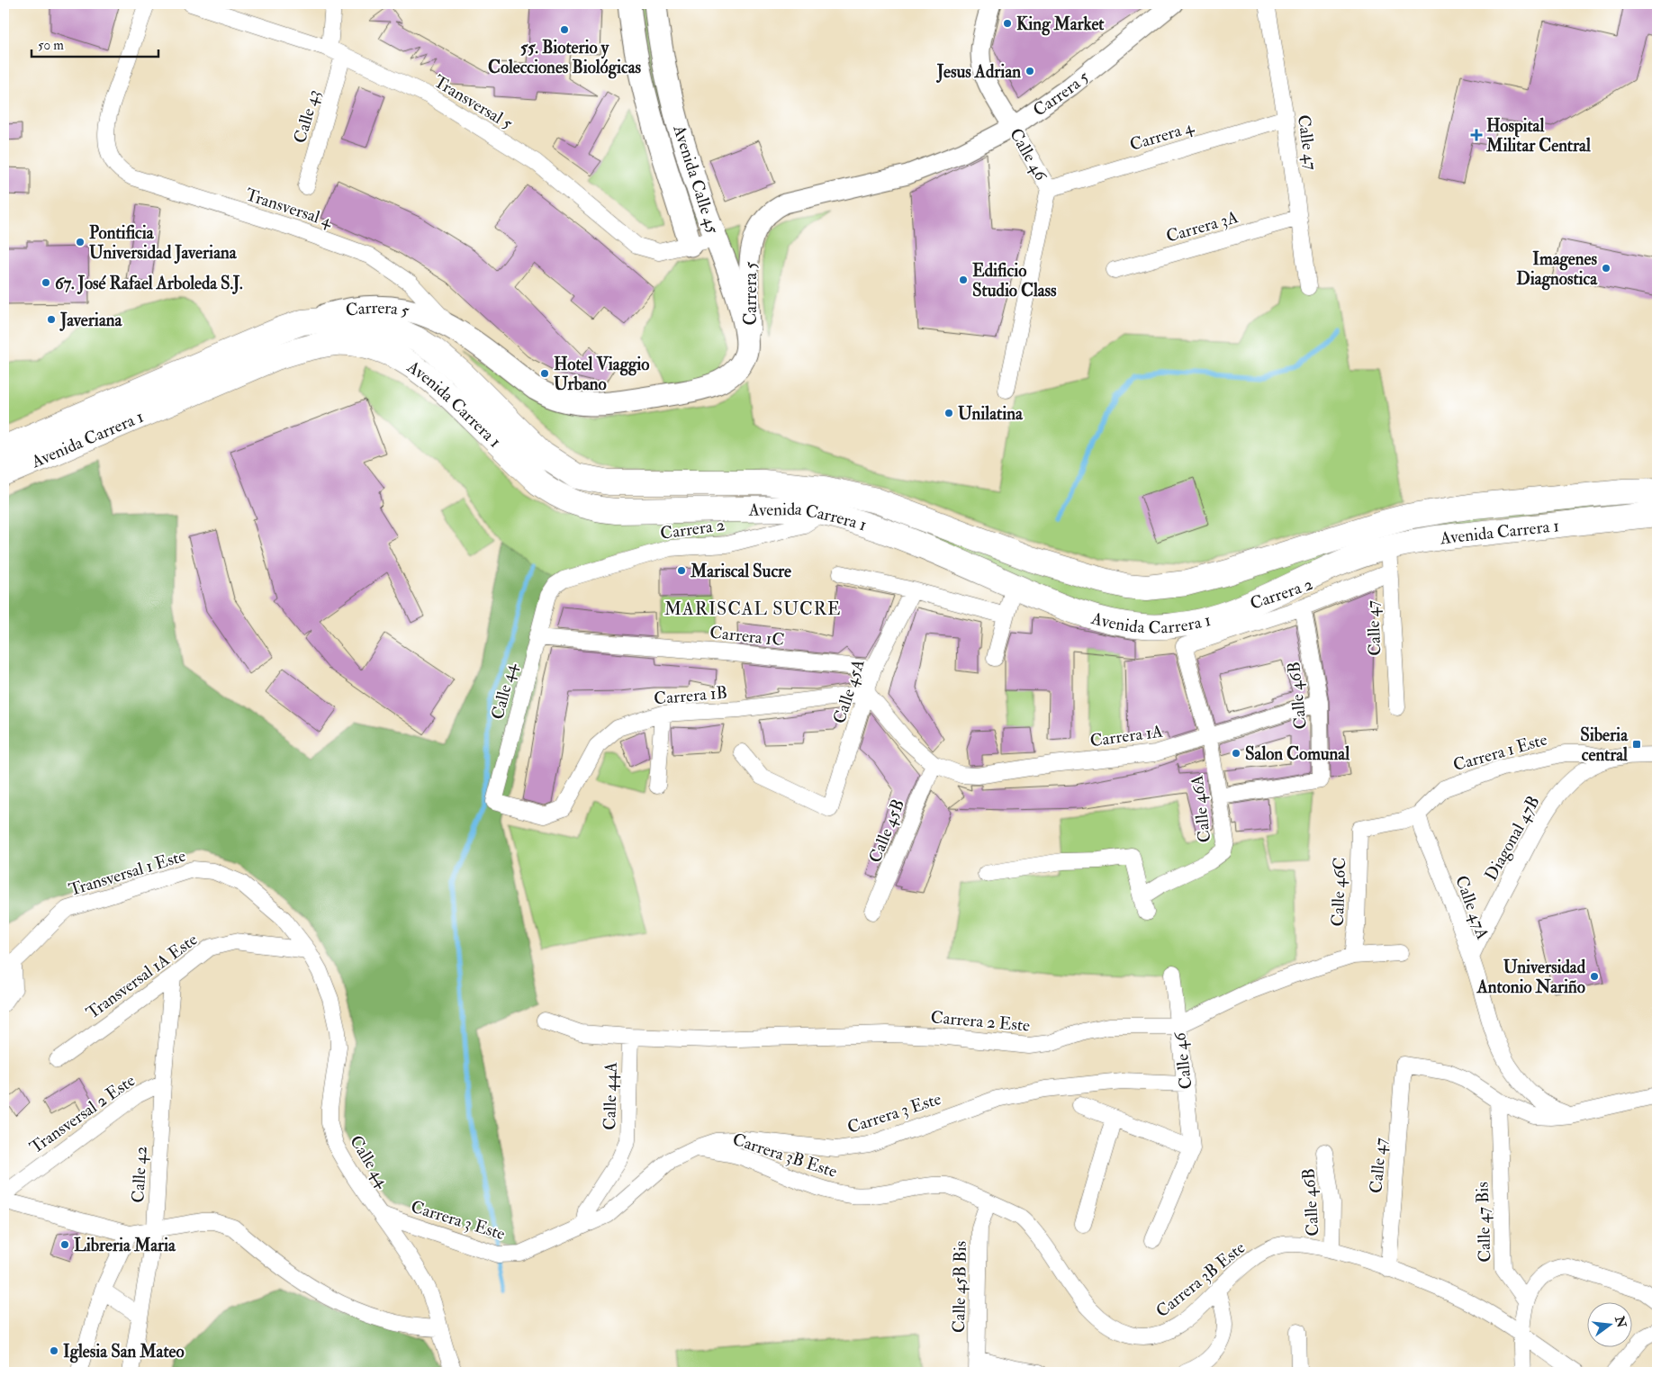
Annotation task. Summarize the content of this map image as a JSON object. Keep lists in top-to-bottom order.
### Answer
{
  "streets": {
    "main road": ["Carrera 5", "Avenida Calle 45", "Avenida Carrera 1"],
    "street": [
      "Transversal 5",
      "Calle 43",
      "Carrera 4",
      "Calle 47",
      "Calle 46",
      "Transversal 4",
      "Carrera 3A",
      "Carrera 2",
      "Carrera 1C",
      "Calle 44",
      "Calle 45A",
      "Carrera 1B",
      "Calle 46B",
      "Carrera 1A",
      "Carrera 1 Este",
      "Calle 46A",
      "Calle 45B",
      "Diagonal 47B",
      "Transversal 1 Este",
      "Calle 46C",
      "Calle 47A",
      "Transversal 1A Este",
      "Carrera 2 Este",
      "Calle 44A",
      "Carrera 3 Este",
      "Transversal 2 Este",
      "Carrera 3B Este",
      "Calle 42",
      "Calle 47 Bis",
      "Calle 45B Bis"
    ]
  },
  "crossings": [
    ["Carrera 5", "Calle 46"],
    ["Carrera 5", "Avenida Calle 45"],
    ["Carrera 5", "Transversal 4"],
    ["Carrera 5", "Avenida Carrera 1"],
    ["Transversal 5", "Calle 43"],
    ["Transversal 5", "Avenida Calle 45"],
    ["Carrera 4", "Calle 47"],
    ["Carrera 4", "Calle 46"],
    ["Calle 47", "Carrera 3A"],
    ["Calle 47", "Avenida Carrera 1"],
    ["Calle 47", "Carrera 2"],
    ["Calle 47", "Carrera 3B Este"],
    ["Calle 47", "Calle 47 Bis"],
    ["Calle 46", "Carrera 2 Este"],
    ["Calle 46", "Carrera 3 Este"],
    ["Avenida Carrera 1", "Carrera 2"],
    ["Carrera 2", "Calle 44"],
    ["Carrera 2", "Calle 46B"],
    ["Carrera 2", "Calle 46A"],
    ["Carrera 1C", "Calle 44"],
    ["Carrera 1C", "Calle 45A"],
    ["Calle 44", "Carrera 1B"],
    ["Calle 44", "Transversal 1 Este"],
    ["Calle 44", "Transversal 1A Este"],
    ["Calle 44", "Carrera 3 Este"],
    ["Calle 45A", "Carrera 1B"],
    ["Calle 46B", "Carrera 1A"],
    ["Calle 46B", "Calle 46A"],
    ["Calle 46B", "Carrera 3B Este"],
    ["Carrera 1A", "Calle 46A"],
    ["Carrera 1A", "Calle 45B"],
    ["Carrera 1 Este", "Diagonal 47B"],
    ["Carrera 1 Este", "Calle 46C"],
    ["Carrera 1 Este", "Calle 47A"],
    ["Diagonal 47B", "Calle 47A"],
    ["Transversal 1 Este", "Transversal 1A Este"],
    ["Calle 46C", "Carrera 2 Este"],
    ["Transversal 1A Este", "Calle 42"],
    ["Carrera 2 Este", "Calle 44A"],
    ["Calle 44A", "Carrera 3 Este"],
    ["Carrera 3 Este", "Carrera 3B Este"],
    ["Transversal 2 Este", "Calle 42"],
    ["Carrera 3B Este", "Calle 45B Bis"]
  ],
  "districts": ["MARISCAL SUCRE"],
  "places": {
    "other": [
      "King Market",
      "55. Bioterio y Colecciones Biológicas",
      "Jesus Adrian",
      "Pontificia Universidad Javeriana",
      "Imagenes Diagnostica",
      "Edificio Studio Class",
      "67. José Rafael Arboleda S.J.",
      "Javeriana",
      "Hotel Viaggio Urbano",
      "Unilatina",
      "Mariscal Sucre",
      "Salon Comunal",
      "Universidad Antonio Nariño",
      "Libreria Maria",
      "Iglesia San Mateo"
    ],
    "health": ["Hospital Militar Central"],
    "transit": ["Siberia central"]
  },
  "scale_bar": "50 m",
  "north": "right"
}
